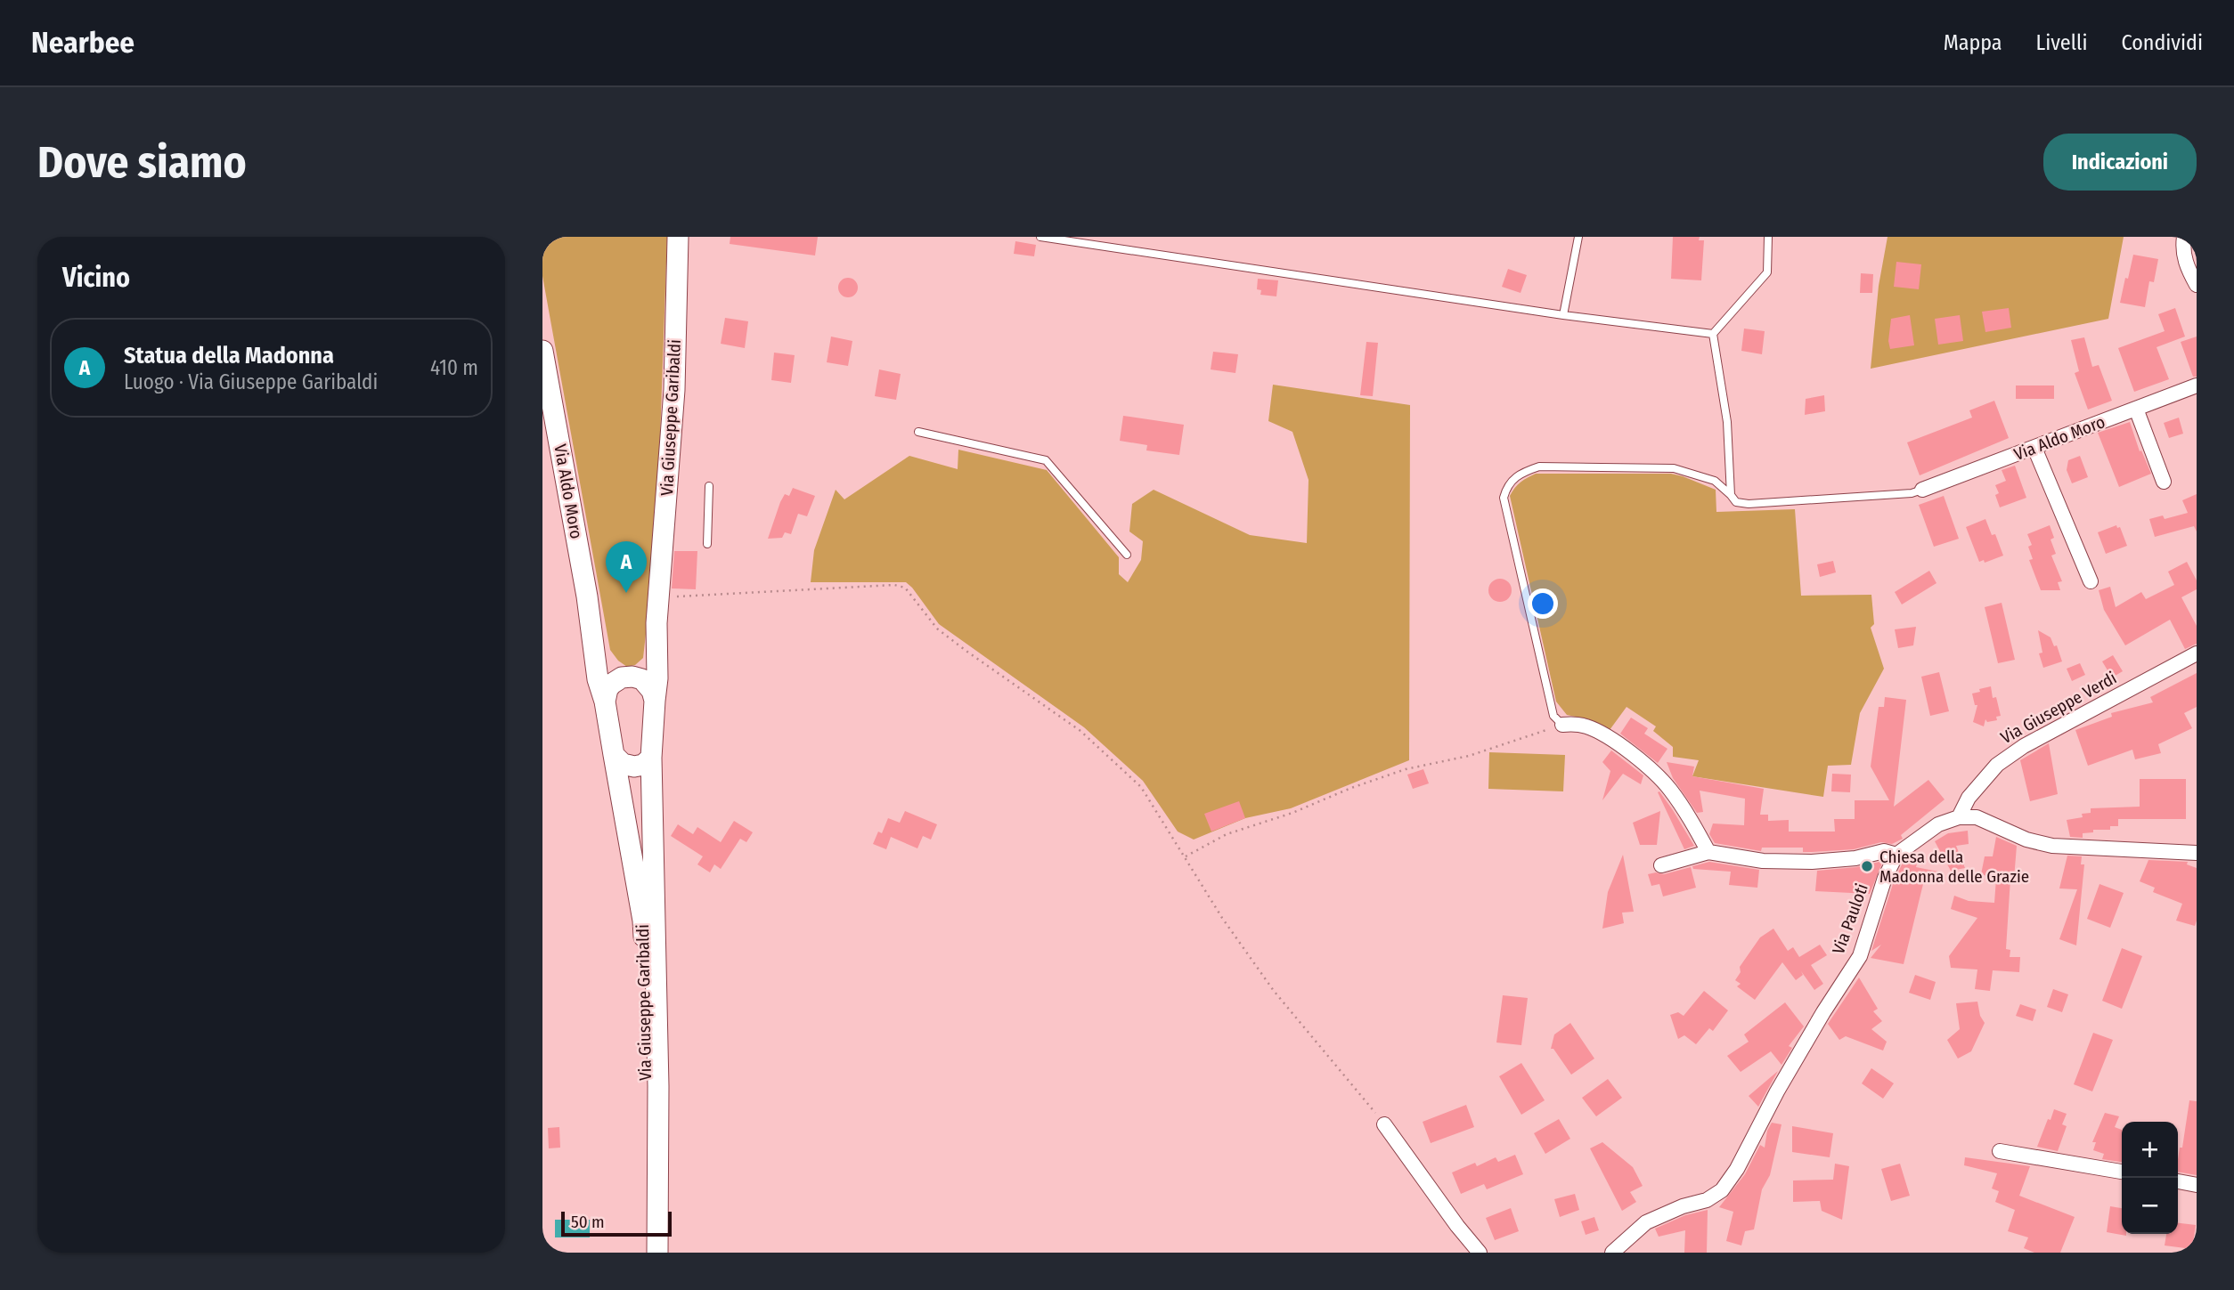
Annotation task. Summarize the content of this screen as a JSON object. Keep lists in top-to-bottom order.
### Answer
{
  "streets": {
    "main road": ["Via Giuseppe Garibaldi", "Via Aldo Moro"],
    "street": ["Via Giuseppe Verdi", "Via Pauloti"]
  },
  "crossings": [
    ["Via Giuseppe Garibaldi", "Via Aldo Moro"],
    ["Via Giuseppe Verdi", "Via Pauloti"]
  ],
  "places": ["Chiesa della Madonna delle Grazie"],
  "scale_bar": "50 m",
  "page": {
    "header": "Nearbee",
    "nav": ["Mappa", "Livelli", "Condividi"],
    "buttons": "Indicazioni",
    "title": "Dove siamo",
    "heading": "Vicino",
    "list": [
      {
        "mark": "A",
        "name": "Statua della Madonna",
        "note": "Luogo · Via Giuseppe Garibaldi",
        "value": "410 m"
      }
    ],
    "pins": "A",
    "map_buttons": ["+", "−"],
    "scale": "50 m"
  }
}
